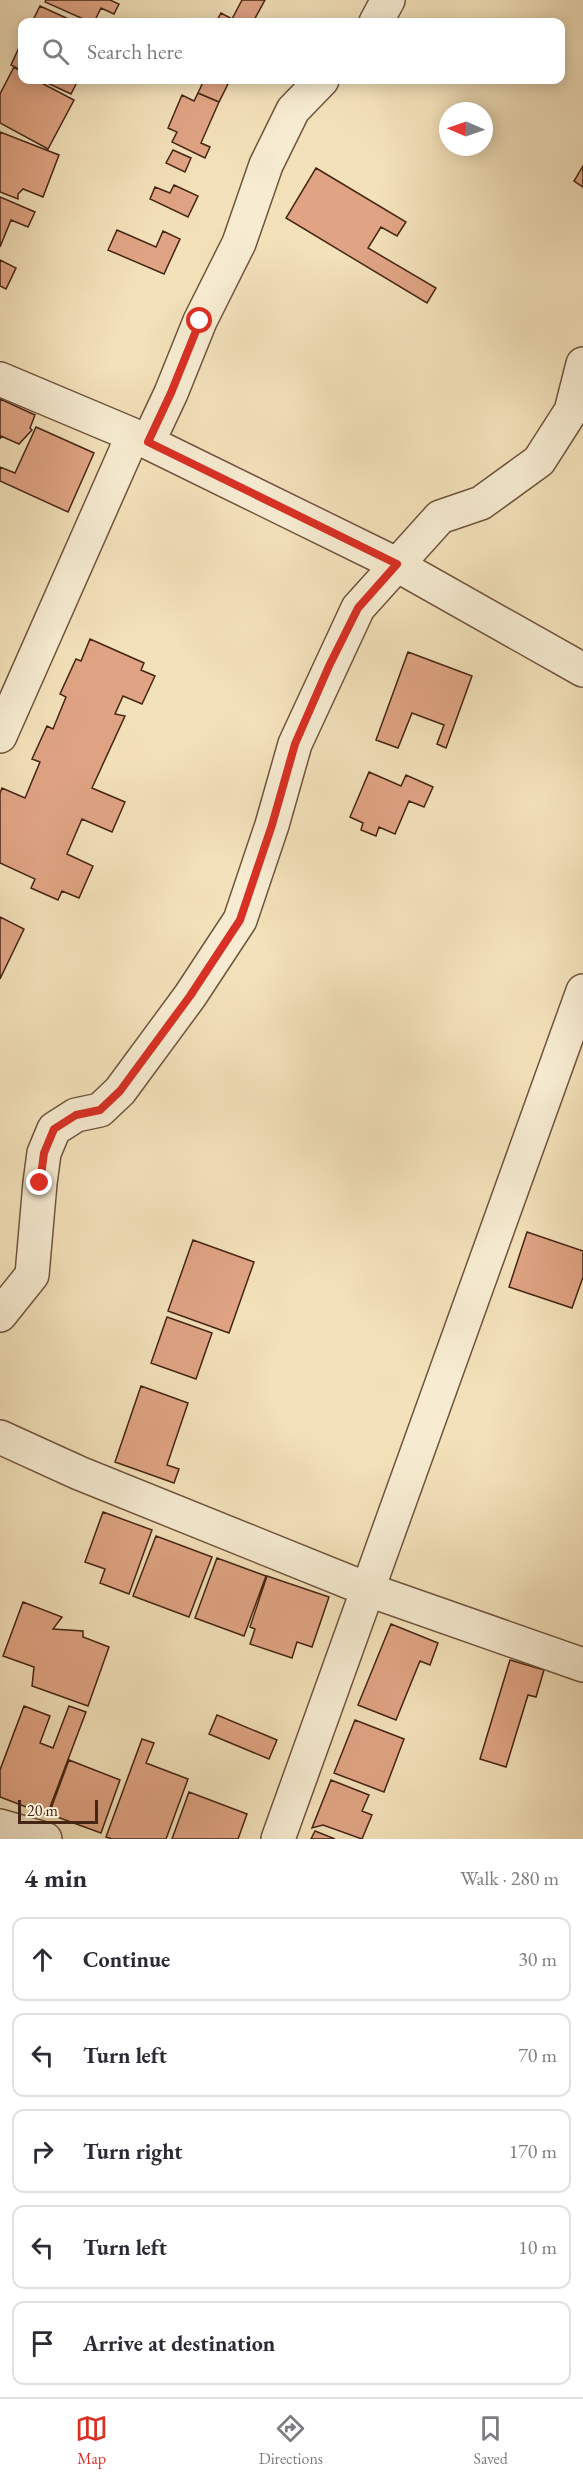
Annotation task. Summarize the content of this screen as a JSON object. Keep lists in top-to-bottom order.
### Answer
{
  "scale_bar": "20 m",
  "north": "left",
  "page": {
    "search": "Search here",
    "scale": "20 m",
    "heading": ["4 min", "Walk · 280 m"],
    "list": [
      ["Continue", "30 m"],
      ["Turn left", "70 m"],
      ["Turn right", "170 m"],
      ["Turn left", "10 m"],
      "Arrive at destination"
    ],
    "nav": ["Map", "Directions", "Saved"]
  }
}
